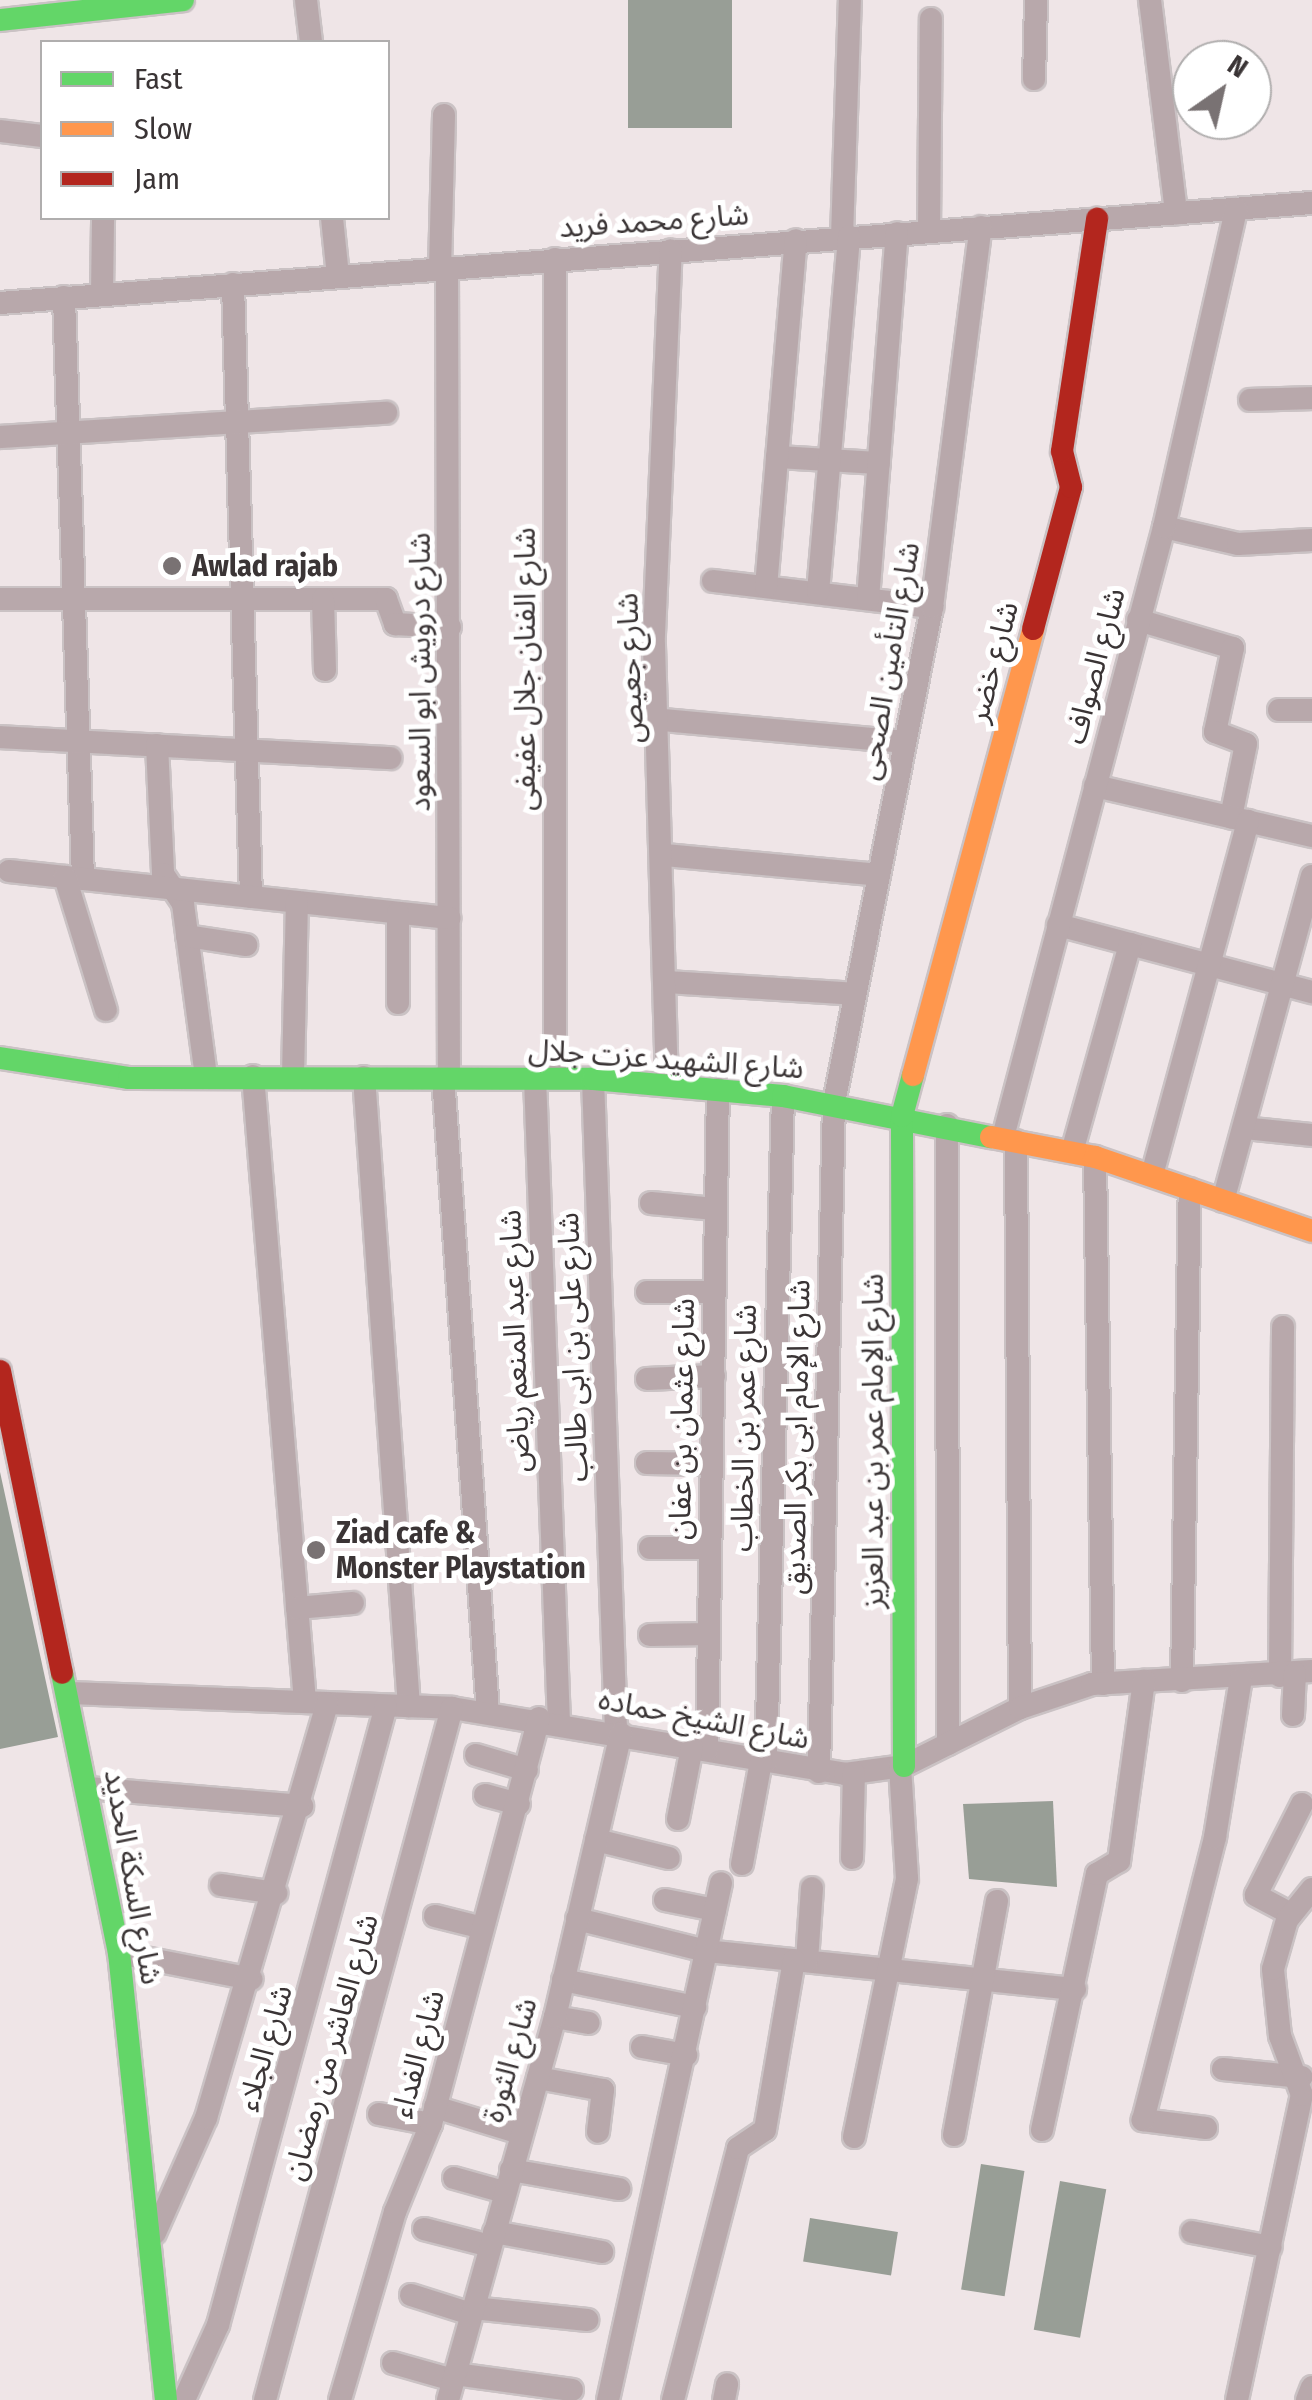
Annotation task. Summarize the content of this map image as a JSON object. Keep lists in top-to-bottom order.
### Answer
{
  "streets": {
    "street": [
      "شارع محمد فريد",
      "شارع التأمين الصحى",
      "شارع خضر",
      "شارع الصواف",
      "شارع جعيص",
      "شارع الفنان جلال عفيفى",
      "شارع درويش ابو السعود",
      "شارع الشهيد عزت جلال",
      "شارع عبد المنعم رياض",
      "شارع على بن ابى طالب",
      "شارع عثمان بن عفان",
      "شارع عمر بن الخطاب",
      "شارع الإمام ابى بكر الصديق",
      "شارع الإمام عمر بن عبد العزيز",
      "شارع الشيخ حماده",
      "شارع السكة الحديد",
      "شارع العاشر من رمضان",
      "شارع الجلاء",
      "شارع الفداء",
      "شارع الثورة"
    ]
  },
  "crossings": [
    ["شارع محمد فريد", "شارع التأمين الصحى"],
    ["شارع محمد فريد", "شارع خضر"],
    ["شارع محمد فريد", "شارع الصواف"],
    ["شارع محمد فريد", "شارع جعيص"],
    ["شارع محمد فريد", "شارع الفنان جلال عفيفى"],
    ["شارع محمد فريد", "شارع درويش ابو السعود"],
    ["شارع التأمين الصحى", "شارع الشهيد عزت جلال"],
    ["شارع التأمين الصحى", "شارع الإمام ابى بكر الصديق"],
    ["شارع خضر", "شارع الشهيد عزت جلال"],
    ["شارع خضر", "شارع الإمام عمر بن عبد العزيز"],
    ["شارع الصواف", "شارع الشهيد عزت جلال"],
    ["شارع الصواف", "شارع الشيخ حماده"],
    ["شارع جعيص", "شارع الشهيد عزت جلال"],
    ["شارع الفنان جلال عفيفى", "شارع الشهيد عزت جلال"],
    ["شارع الفنان جلال عفيفى", "شارع عبد المنعم رياض"],
    ["شارع درويش ابو السعود", "شارع الشهيد عزت جلال"],
    ["شارع درويش ابو السعود", "شارع الشيخ حماده"],
    ["شارع الشهيد عزت جلال", "شارع عبد المنعم رياض"],
    ["شارع الشهيد عزت جلال", "شارع على بن ابى طالب"],
    ["شارع الشهيد عزت جلال", "شارع عثمان بن عفان"],
    ["شارع الشهيد عزت جلال", "شارع عمر بن الخطاب"],
    ["شارع الشهيد عزت جلال", "شارع الإمام ابى بكر الصديق"],
    ["شارع الشهيد عزت جلال", "شارع الإمام عمر بن عبد العزيز"],
    ["شارع الشهيد عزت جلال", "شارع الجلاء"],
    ["شارع عبد المنعم رياض", "شارع الشيخ حماده"],
    ["شارع عبد المنعم رياض", "شارع الفداء"],
    ["شارع على بن ابى طالب", "شارع الشيخ حماده"],
    ["شارع على بن ابى طالب", "شارع الثورة"],
    ["شارع عثمان بن عفان", "شارع الشيخ حماده"],
    ["شارع عمر بن الخطاب", "شارع الشيخ حماده"],
    ["شارع الإمام ابى بكر الصديق", "شارع الشيخ حماده"],
    ["شارع الإمام عمر بن عبد العزيز", "شارع الشيخ حماده"],
    ["شارع الشيخ حماده", "شارع السكة الحديد"],
    ["شارع الشيخ حماده", "شارع العاشر من رمضان"],
    ["شارع الشيخ حماده", "شارع الجلاء"],
    ["شارع الشيخ حماده", "شارع الفداء"],
    ["شارع الشيخ حماده", "شارع الثورة"]
  ],
  "places": ["Awlad rajab", "Ziad cafe & Monster Playstation"],
  "legend": ["Fast", "Slow", "Jam"],
  "north": "top right"
}
